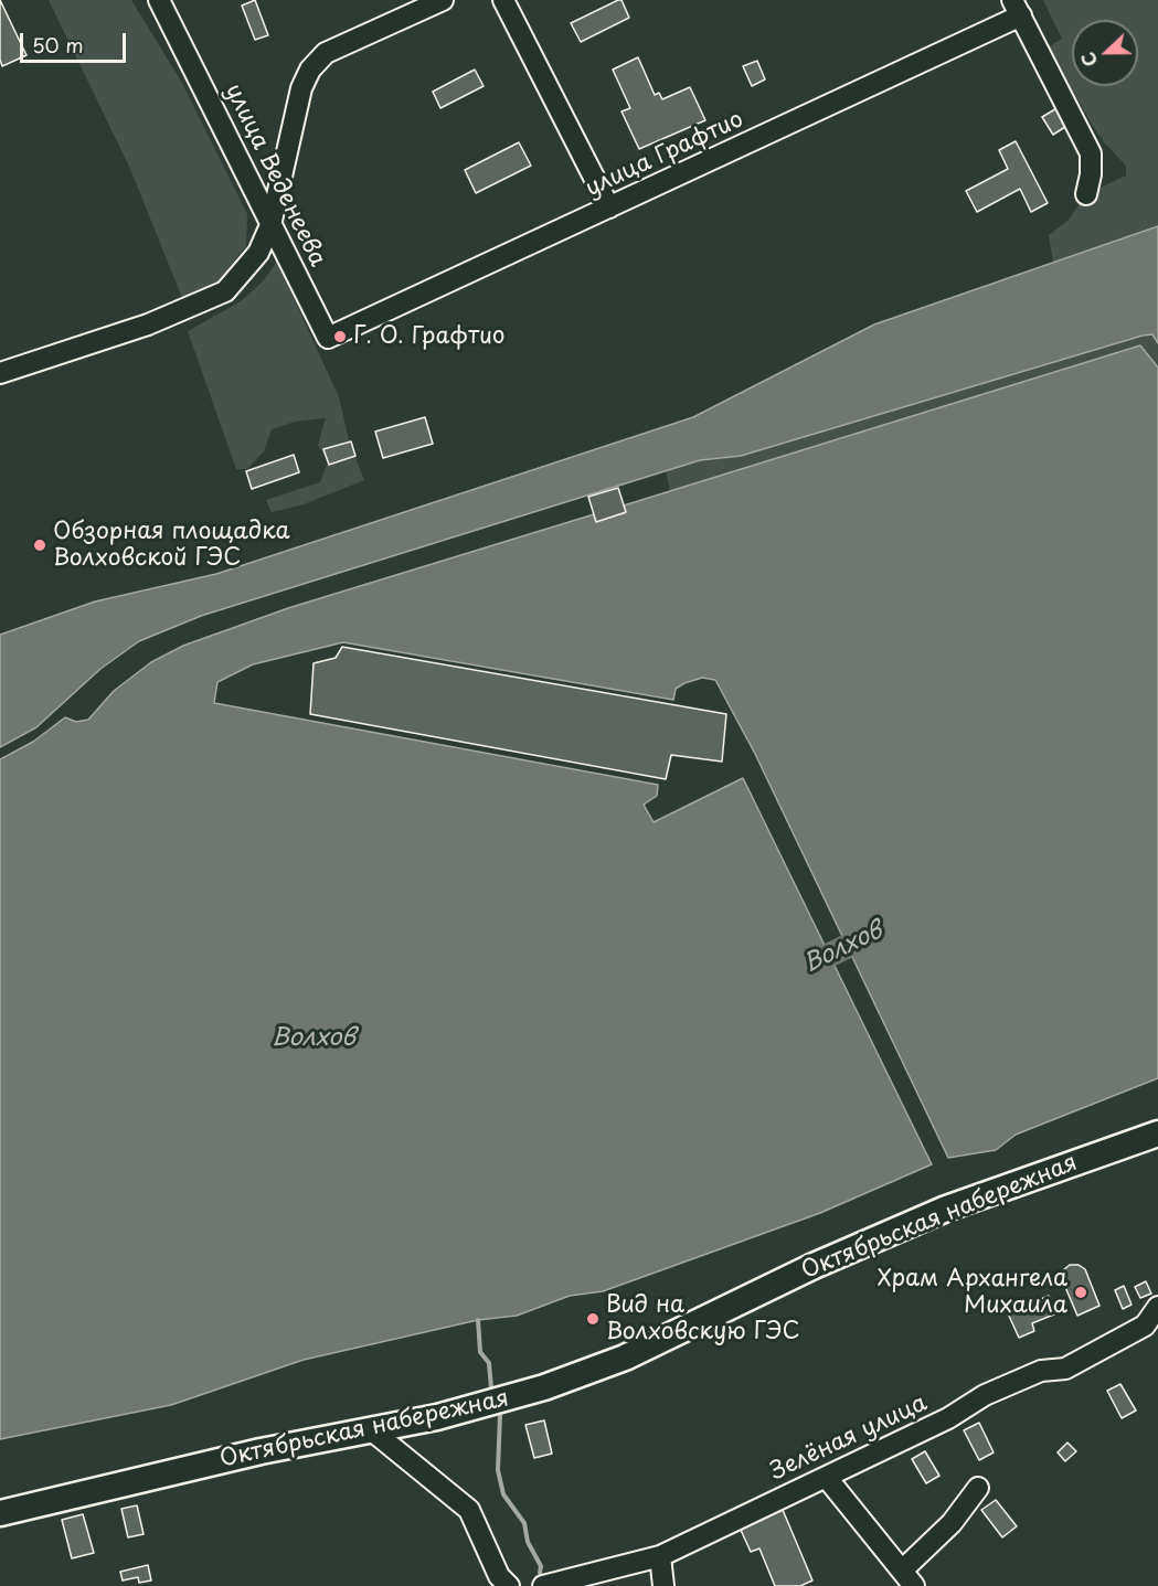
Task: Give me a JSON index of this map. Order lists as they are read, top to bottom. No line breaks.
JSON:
{"streets":{"main road":["Октябрьская набережная"],"street":["улица Графтио","улица Веденеева","Зелёная улица"]},"crossings":[["улица Графтио","улица Веденеева"]],"water":["Волхов"],"places":["Г. О. Графтио","Обзорная площадка Волховской ГЭС","Храм Архангела Михаила","Вид на Волховскую ГЭС"],"scale_bar":"50 m","north":"left"}
